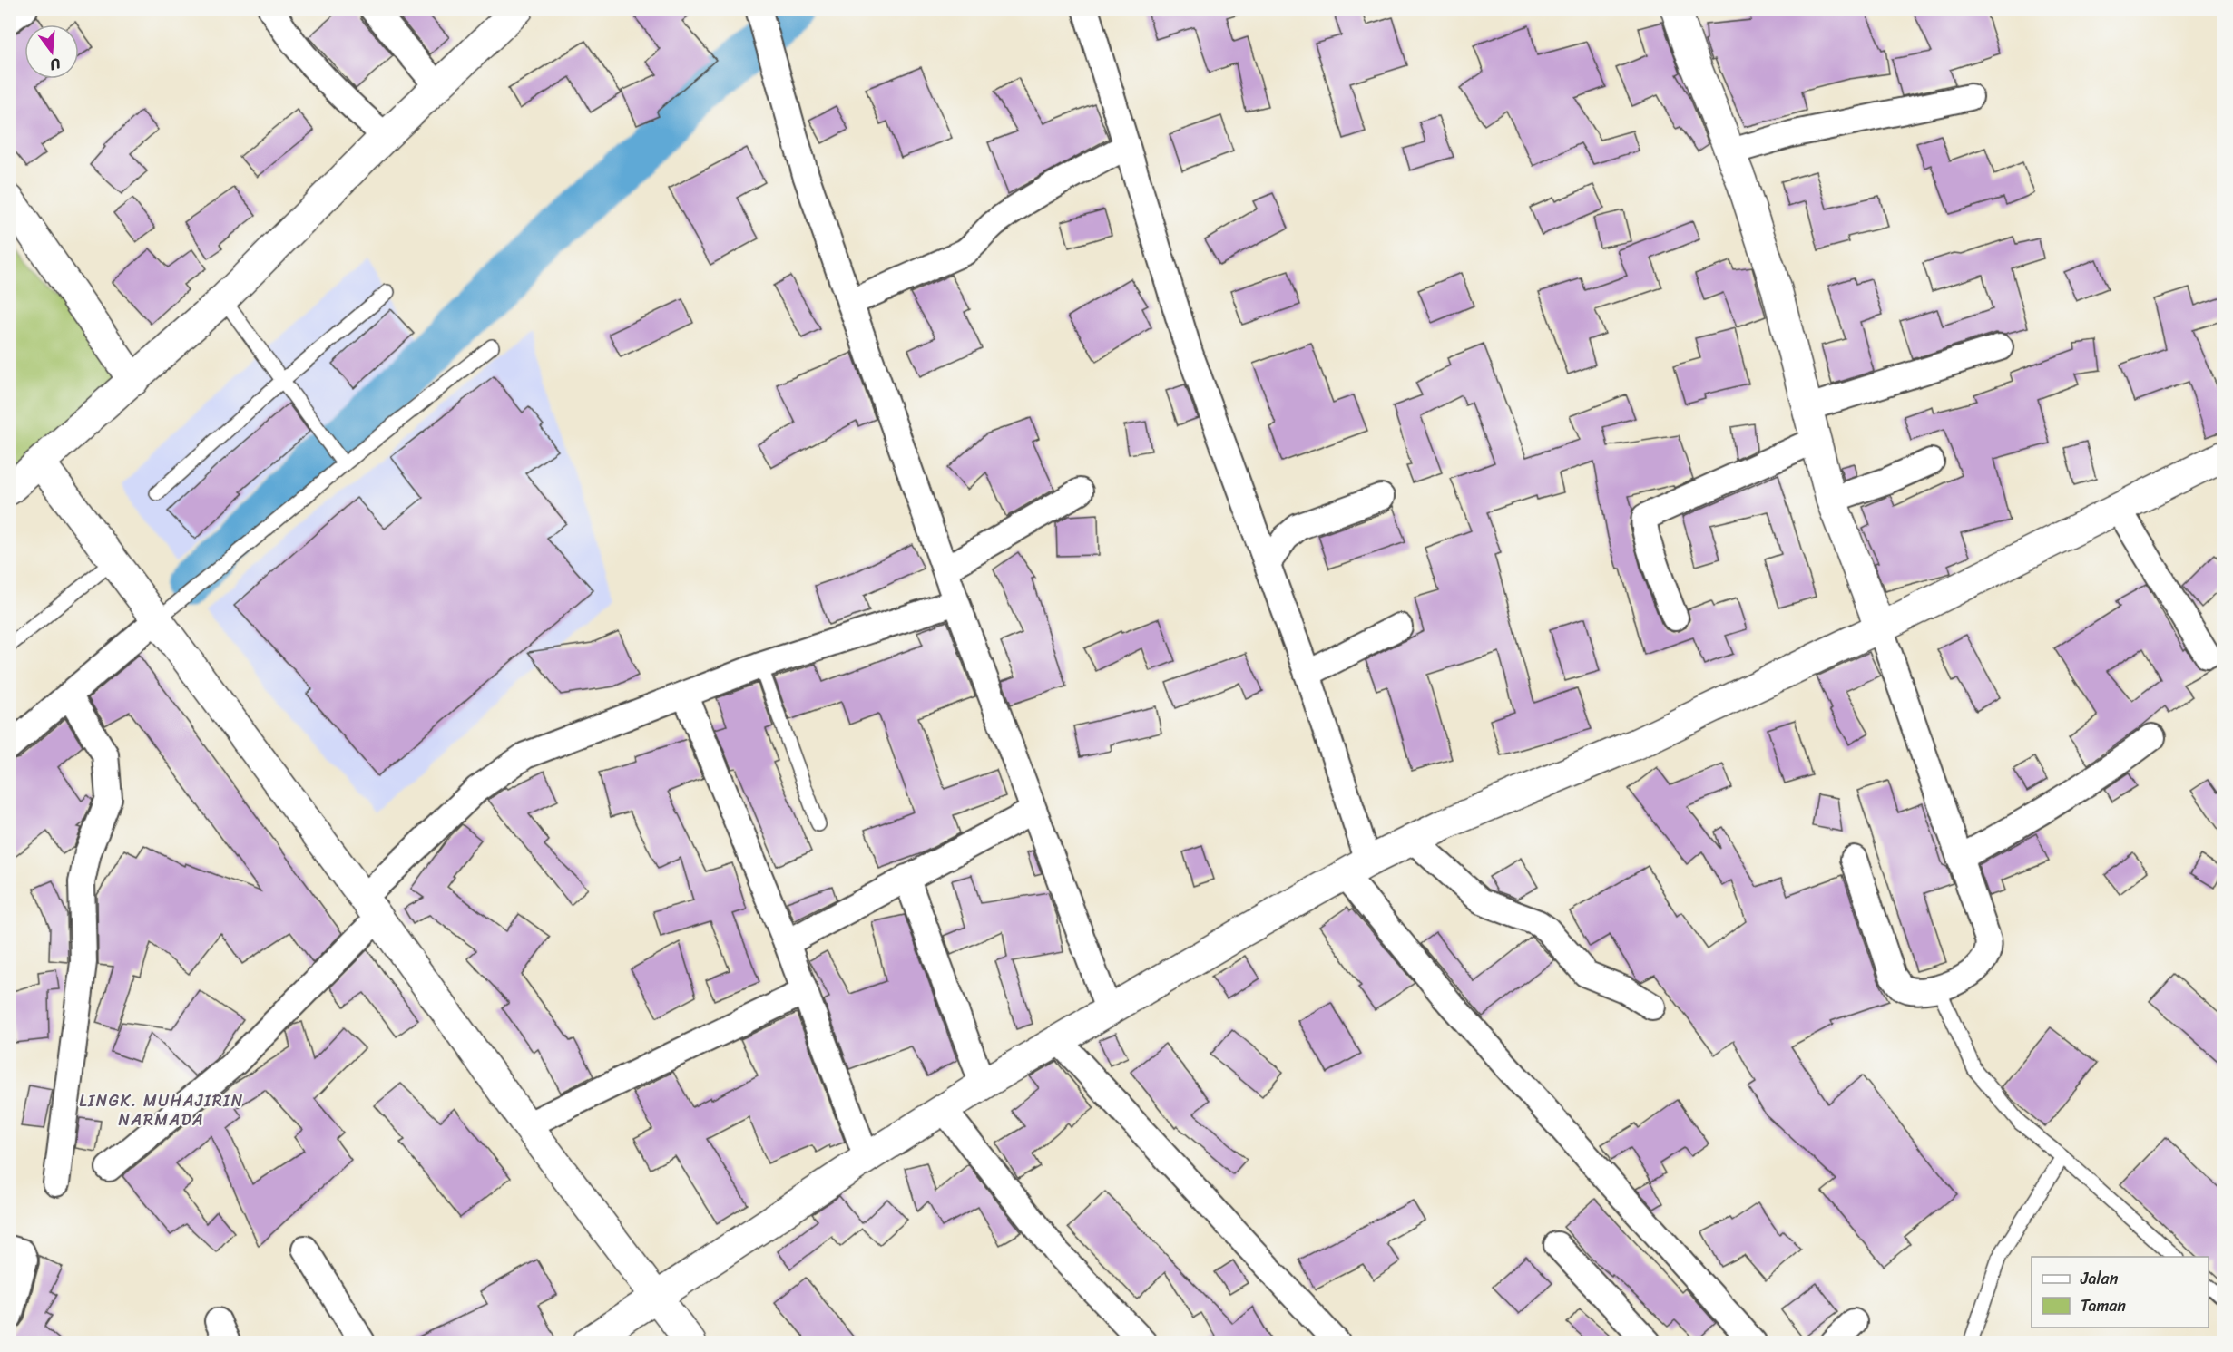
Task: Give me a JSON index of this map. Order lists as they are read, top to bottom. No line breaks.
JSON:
{"districts":["LINGK. MUHAJIRIN NARMADA"],"legend":["Jalan","Taman"],"north":"bottom"}
